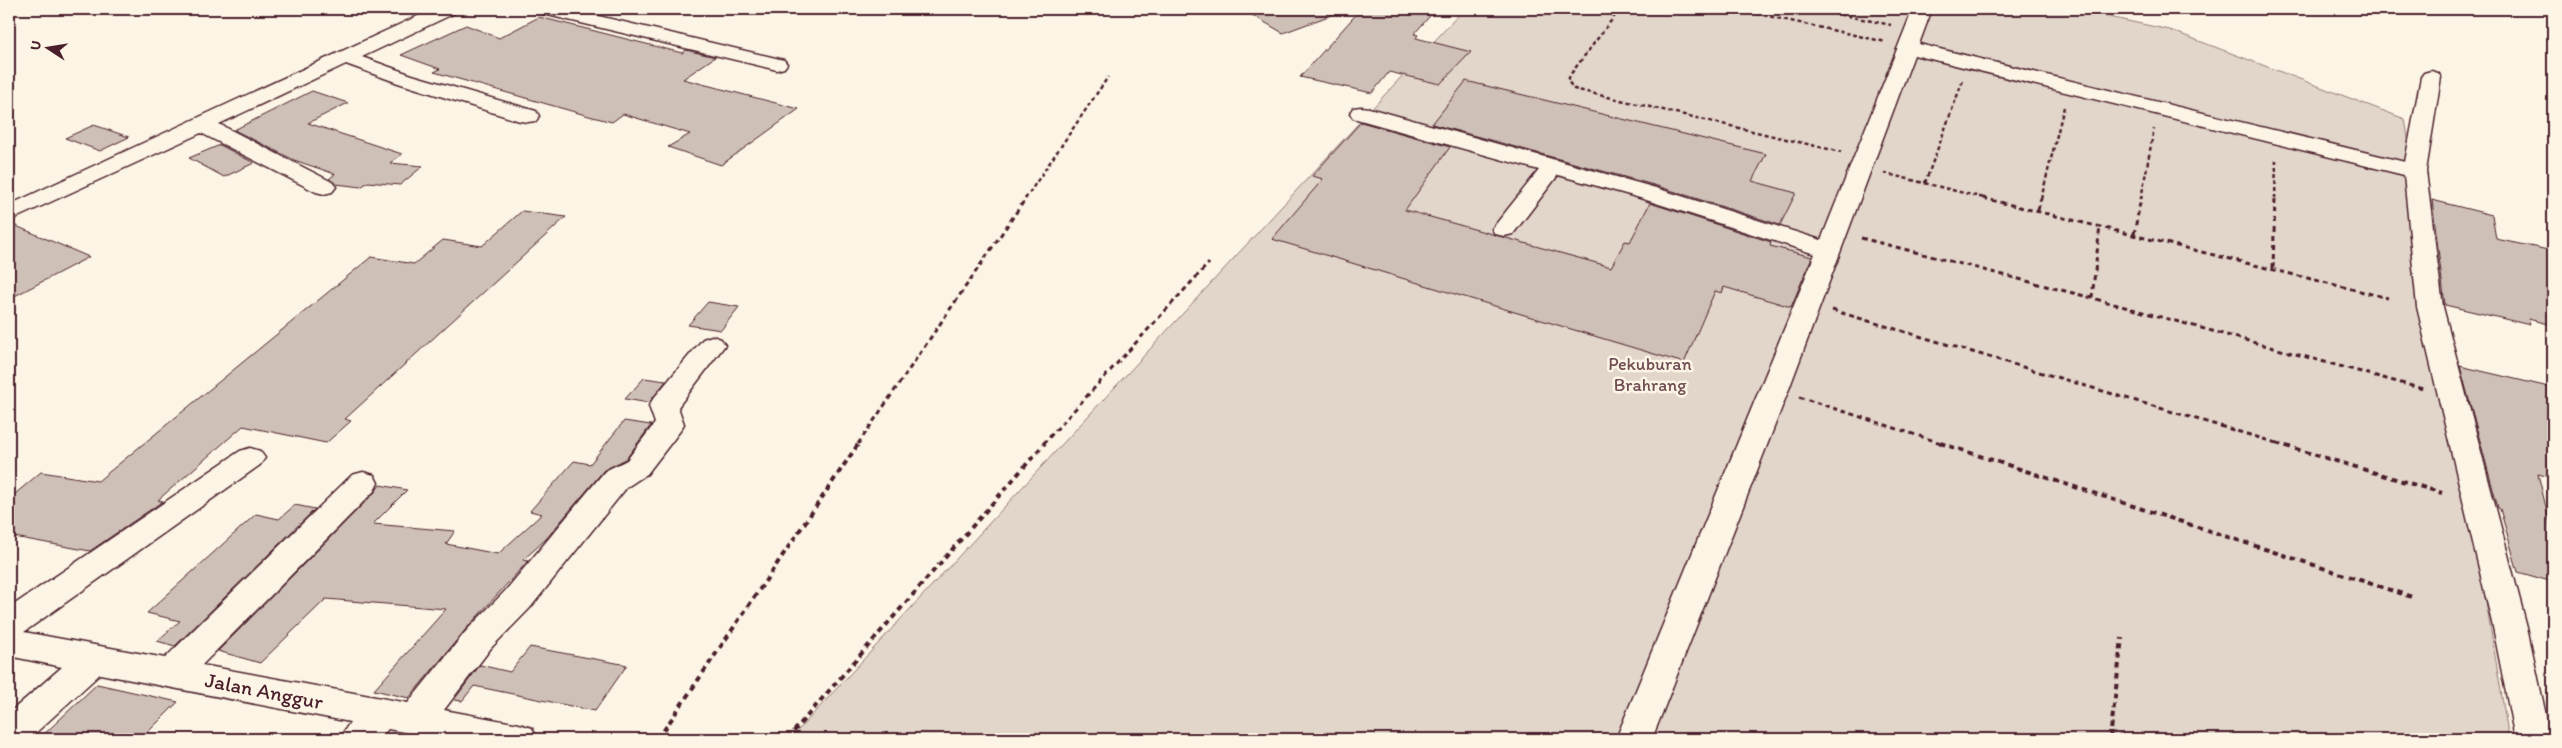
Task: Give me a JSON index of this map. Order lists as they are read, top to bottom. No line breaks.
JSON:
{"streets":{"street":["Jalan Anggur"]},"parks":["Pekuburan Brahrang"],"north":"left"}
